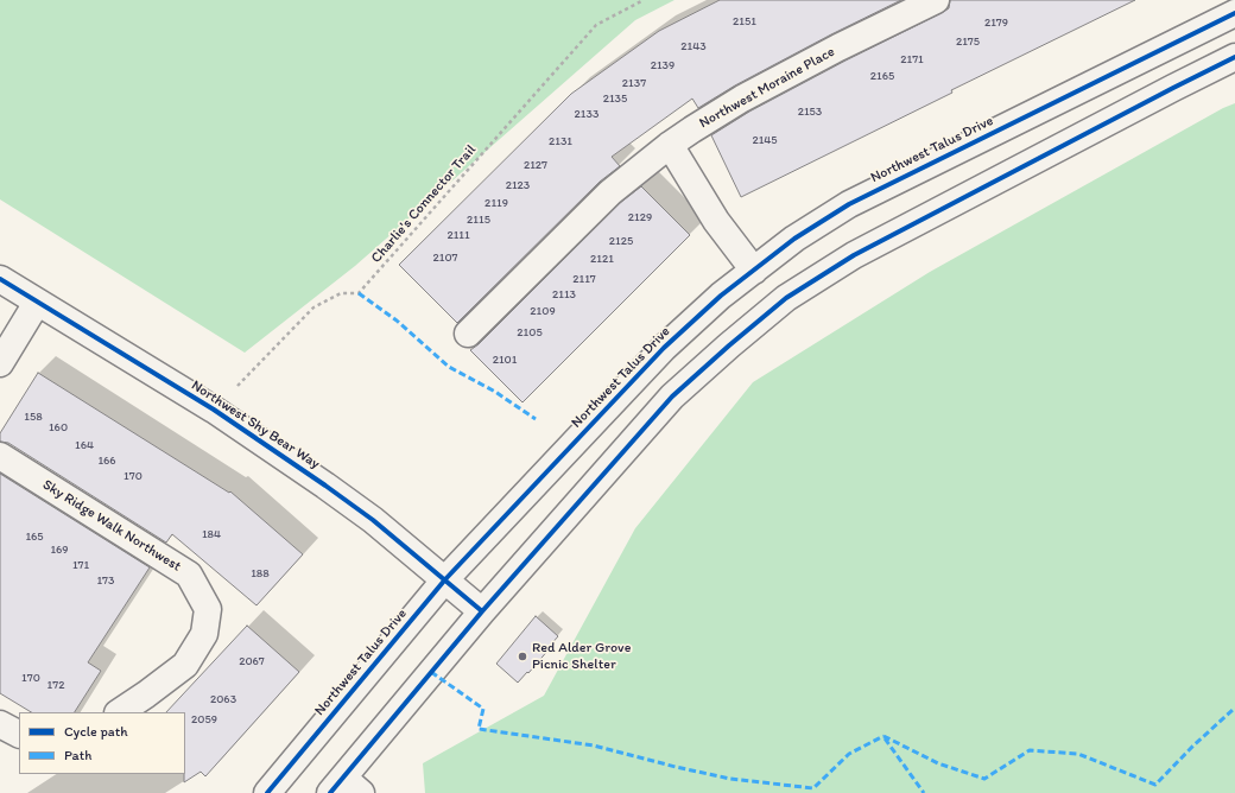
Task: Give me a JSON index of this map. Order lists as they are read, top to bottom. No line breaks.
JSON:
{"streets":{"street":["Northwest Moraine Place","Northwest Talus Drive","Northwest Shy Bear Way","Sky Ridge Walk Northwest"],"path":["Charlie's Connector Trail"]},"crossings":[["Northwest Talus Drive","Northwest Shy Bear Way"],["Charlie's Connector Trail","Northwest Shy Bear Way"]],"places":["Red Alder Grove Picnic Shelter"],"house_numbers":["2151","2179","2175","2143","2171","2139","2165","2137","2135","2153","2133","2145","2131","2127","2123","2119","2129","2115","2111","2125","2107","2121","2117","2113","2109","2105","2101","158","160","164","166","170","184","165","169","171","188","173","2067","170","172","2063","2059"],"legend":["Cycle path","Path"]}
